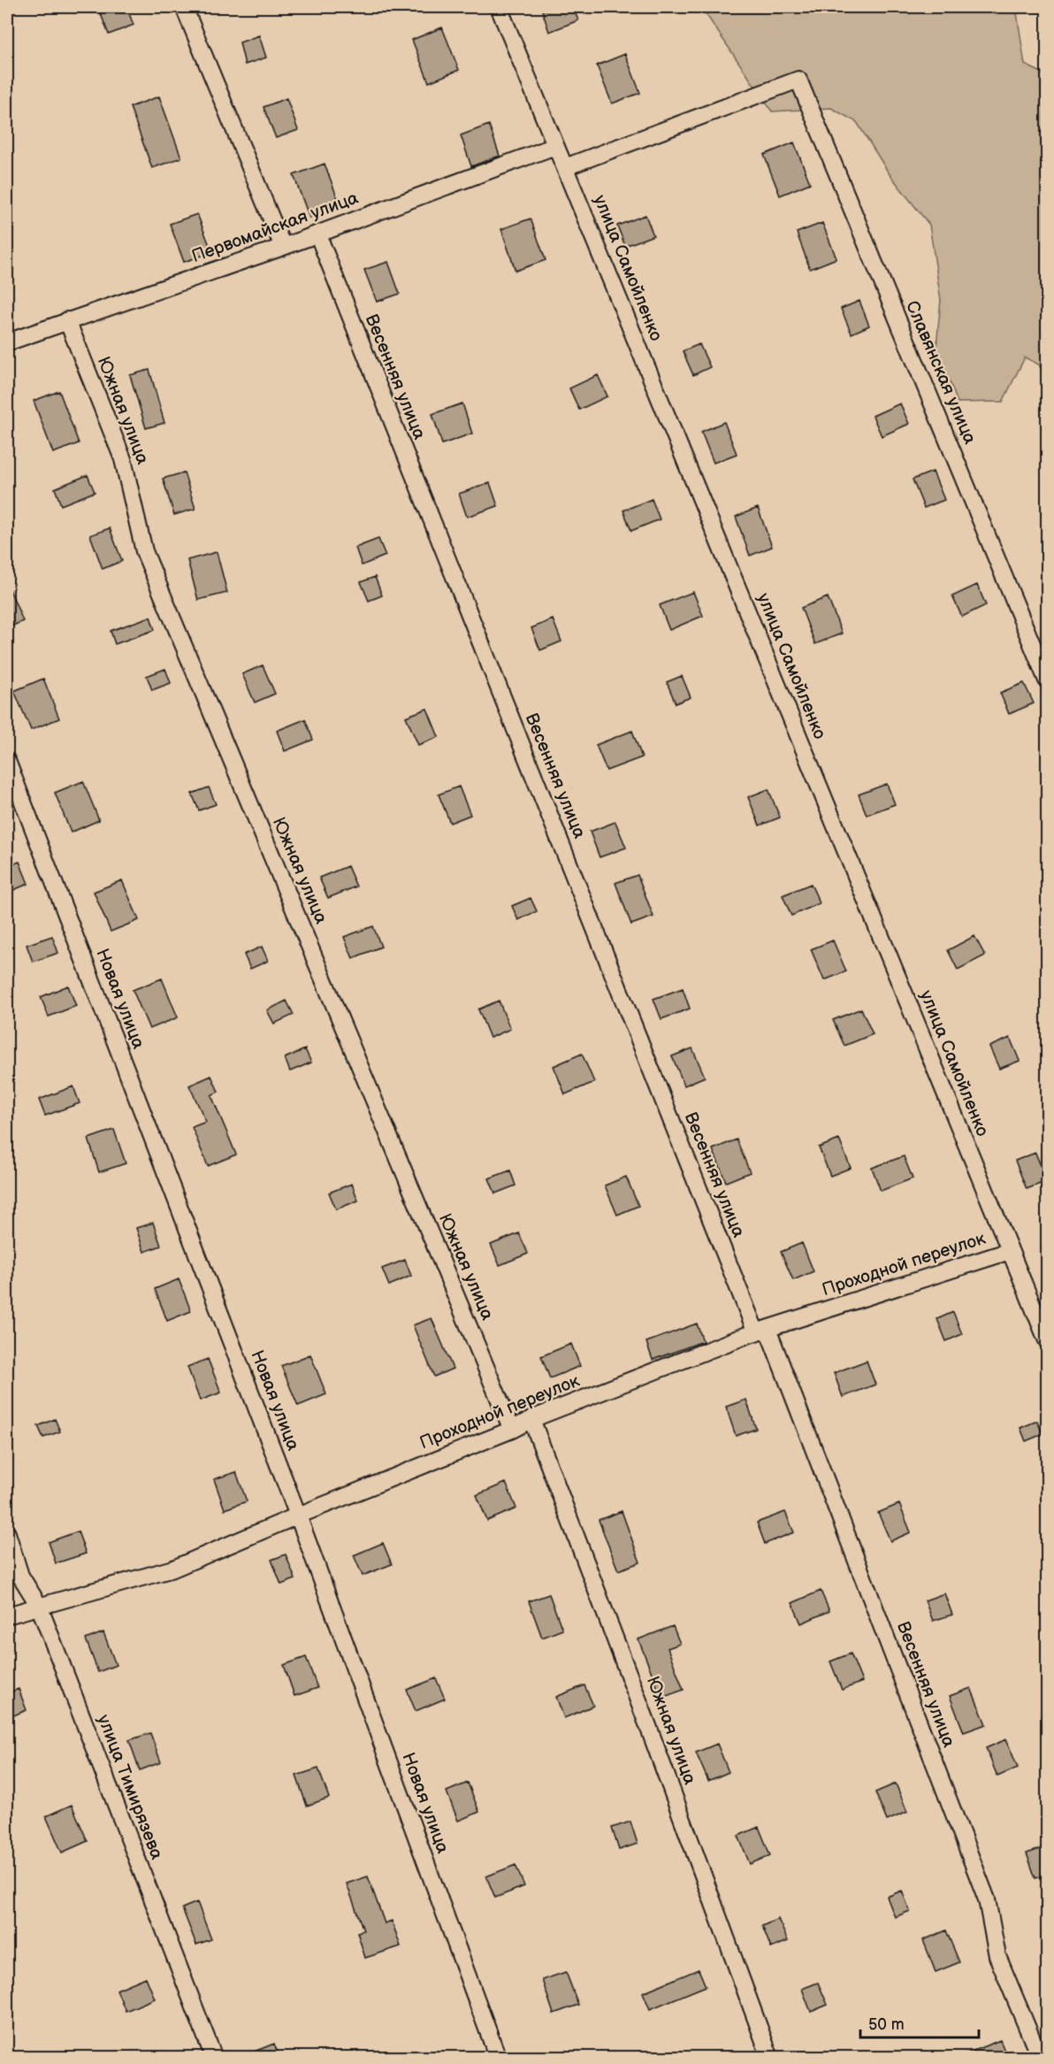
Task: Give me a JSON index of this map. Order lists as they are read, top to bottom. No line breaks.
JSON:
{"streets":{"street":["Первомайская улица","улица Самойленко","Славянская улица","Весенняя улица","Южная улица","Новая улица","Проходной переулок","улица Тимирязева"]},"crossings":[["Первомайская улица","улица Самойленко"],["Первомайская улица","Весенняя улица"],["Первомайская улица","Южная улица"],["улица Самойленко","Славянская улица"],["улица Самойленко","Проходной переулок"],["Весенняя улица","Проходной переулок"],["Южная улица","Проходной переулок"],["Новая улица","Проходной переулок"],["Проходной переулок","улица Тимирязева"]],"scale_bar":"50 m"}
